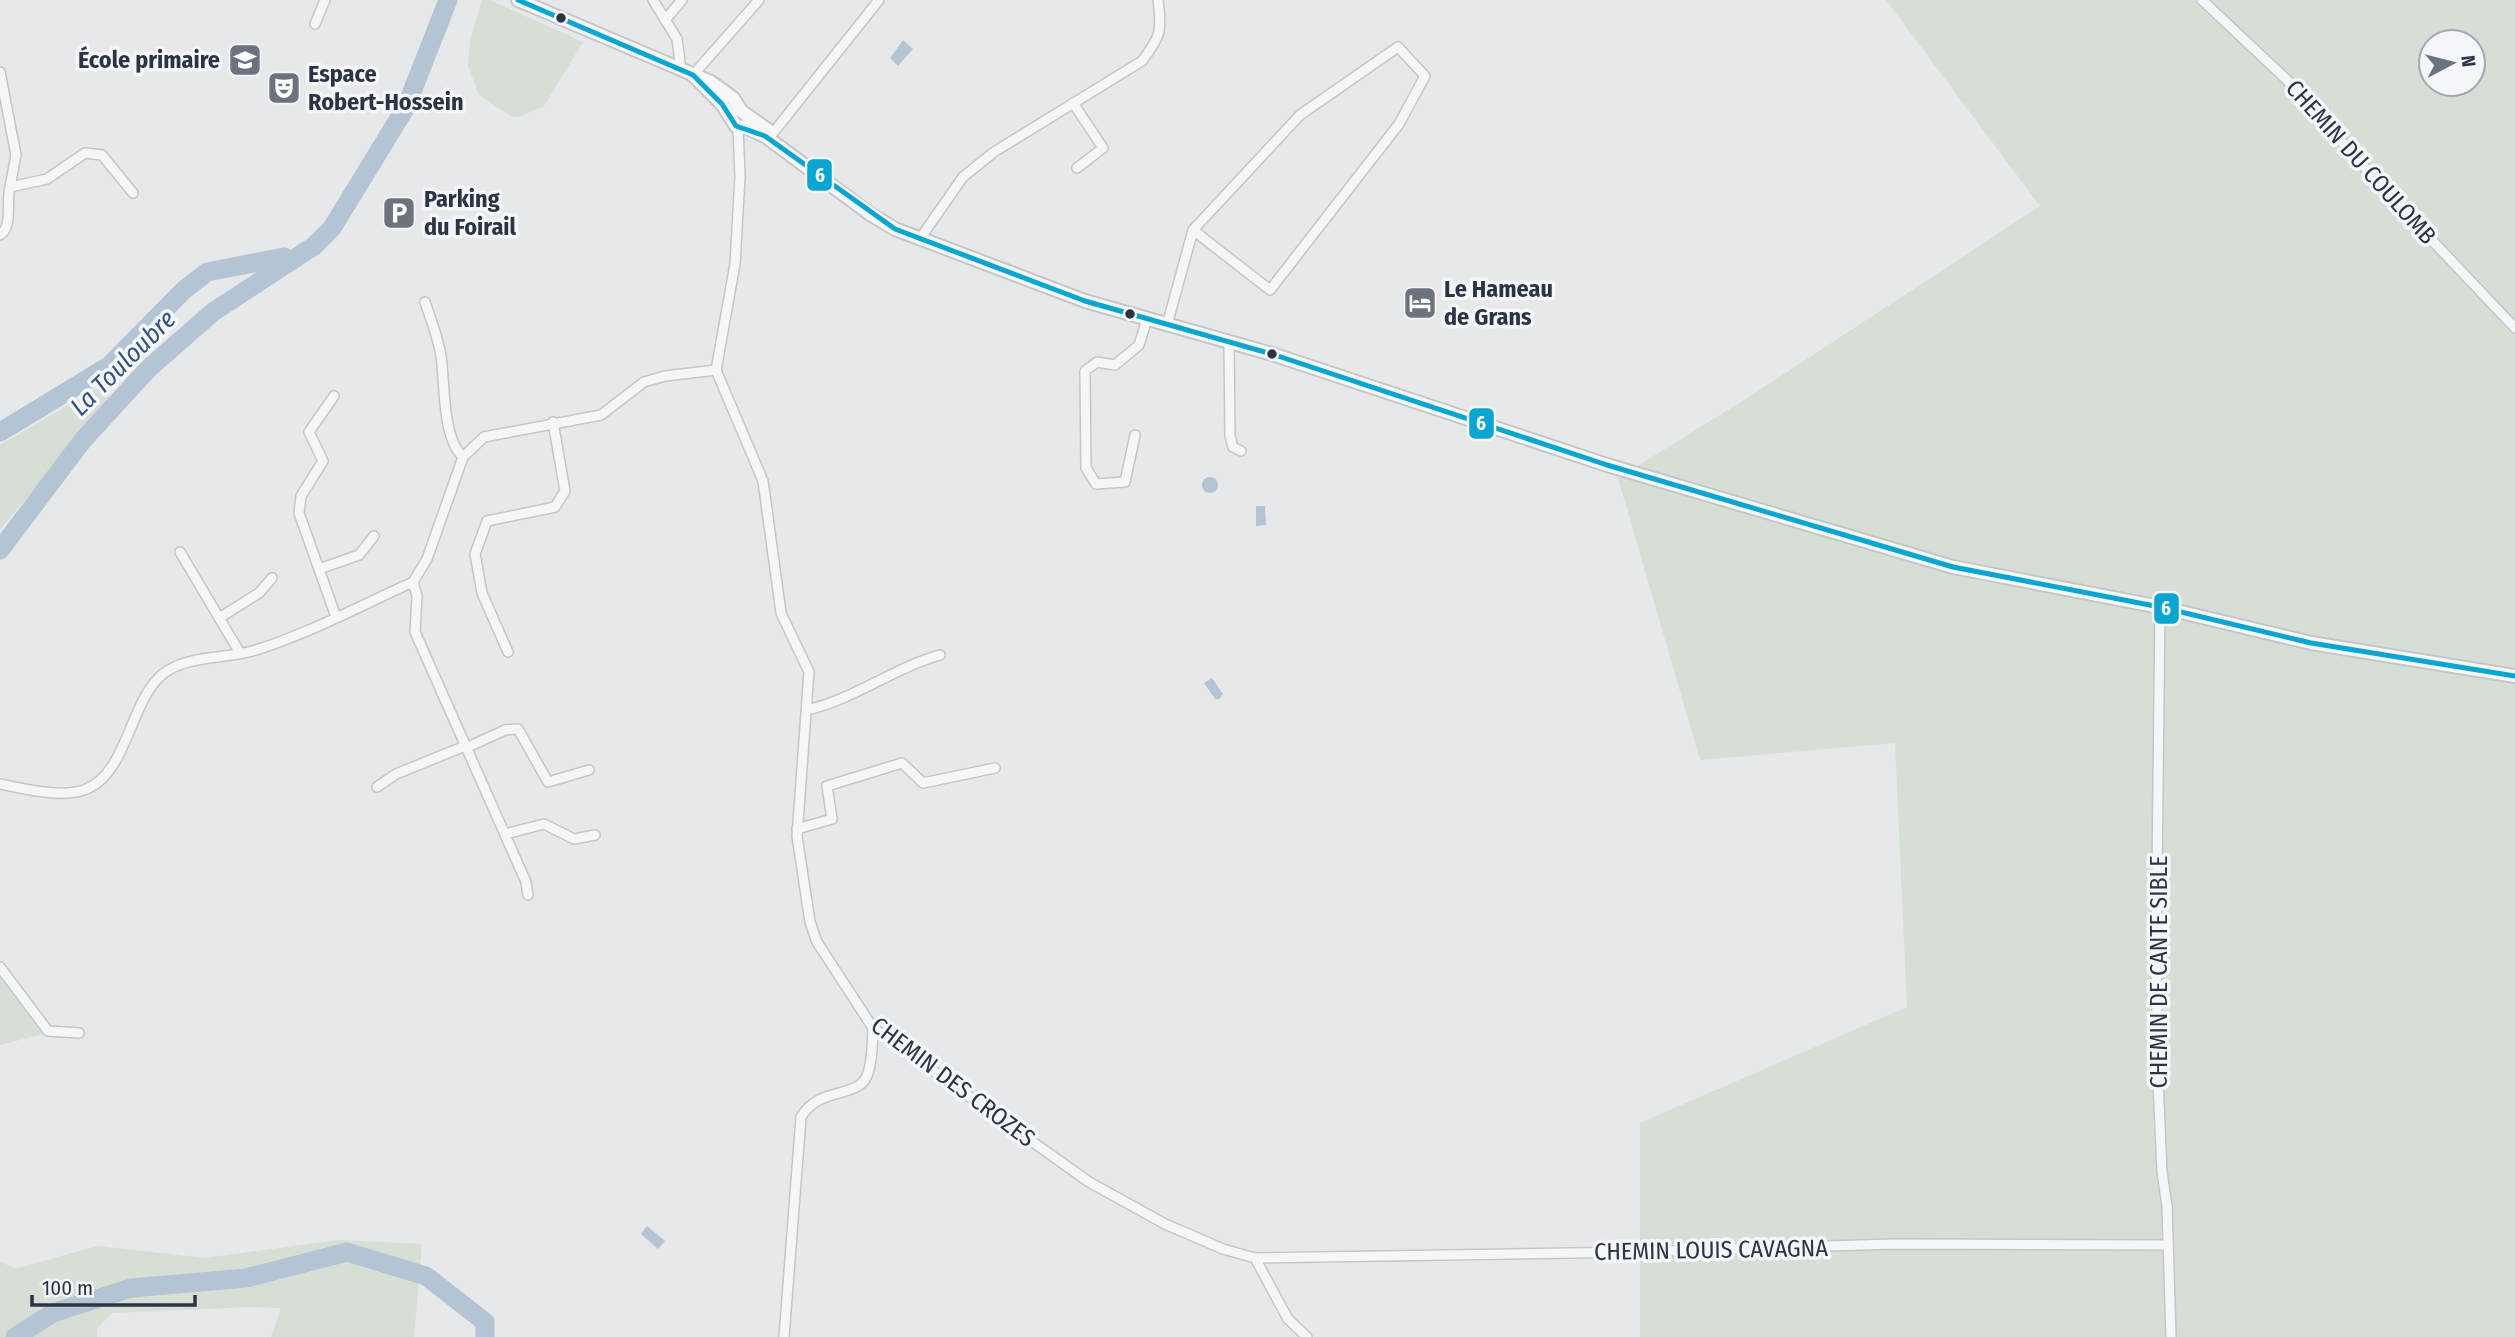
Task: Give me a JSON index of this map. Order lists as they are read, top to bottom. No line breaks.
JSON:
{"streets":{"street":["CHEMIN DU COULOMB","CHEMIN DE CANTE SIBLE","CHEMIN DES CROZES","CHEMIN LOUIS CAVAGNA"]},"crossings":[["CHEMIN DE CANTE SIBLE","CHEMIN LOUIS CAVAGNA"],["CHEMIN DES CROZES","CHEMIN LOUIS CAVAGNA"]],"water":["La Touloubre"],"places":{"school or university":["École primaire"],"theatre":["Espace Robert-Hossein"],"parking":["Parking du Foirail"],"hotel":["Le Hameau de Grans"]},"lines":["transit line 6"],"scale_bar":"100 m","north":"right"}
